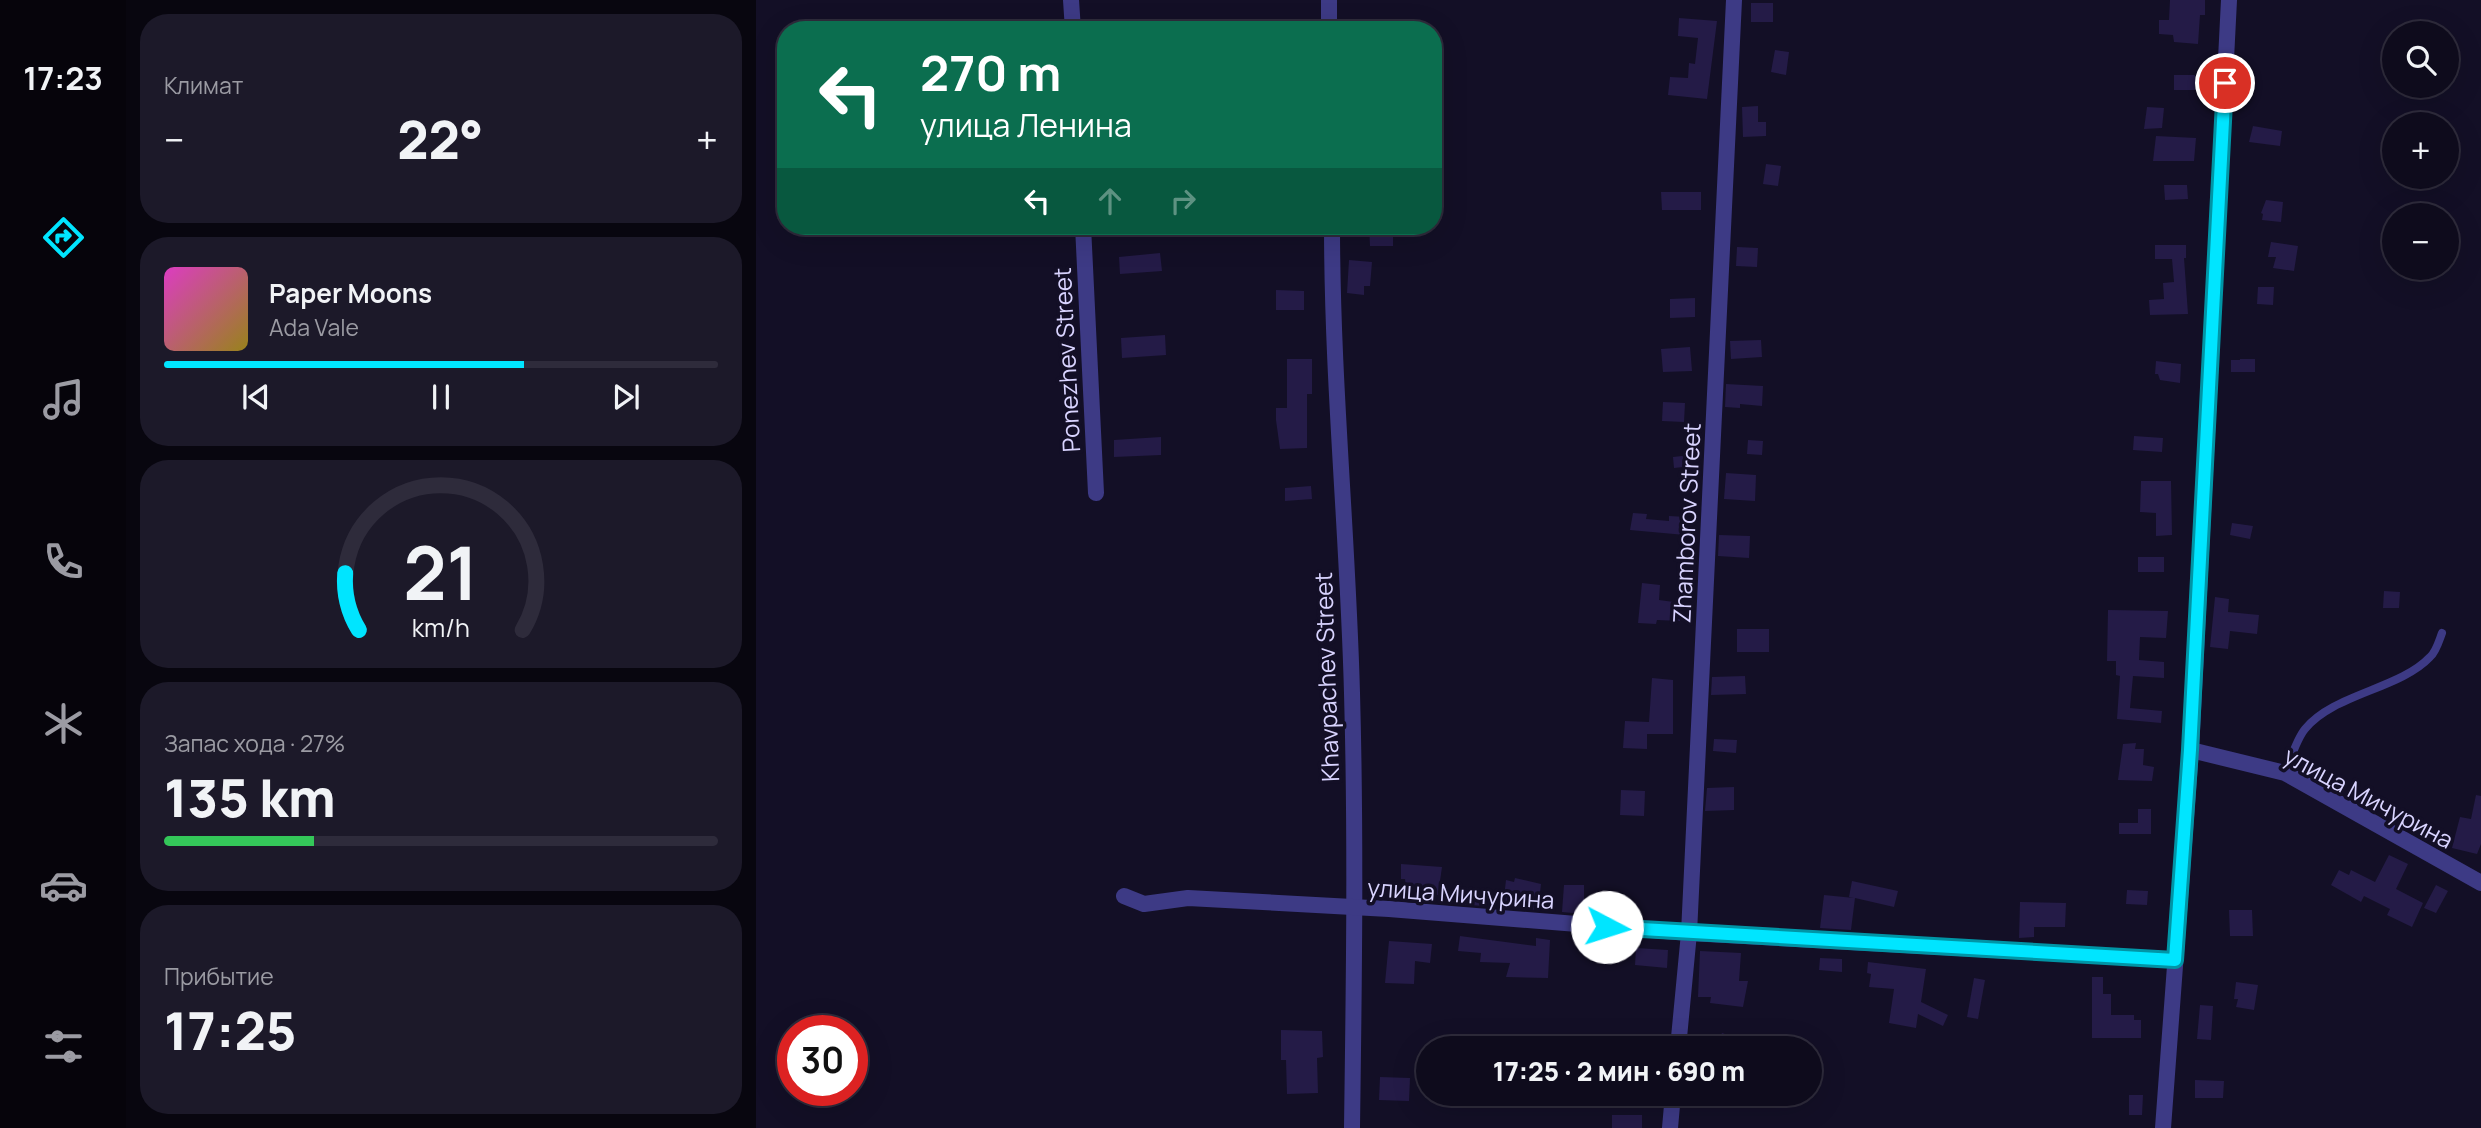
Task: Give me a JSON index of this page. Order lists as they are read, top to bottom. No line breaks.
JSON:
{"streets":{"street":["Ponezhev Street","Zhamborov Street","Khavpachev Street","улица Мичурина"]},"crossings":[["Zhamborov Street","улица Мичурина"],["Khavpachev Street","улица Мичурина"]],"page":{"tabs":"17:23","tile":["Климат",["Запас хода · 27%","135 km"],["Прибытие","17:25"]],"map_buttons":["+","−"],"turn":["270 m","улица Ленина"],"heat":["−","22°","+"],"song":["Paper Moons","Ada Vale"],"limit":"30","trip":"17:25 · 2 мин · 690 m","gauge":["21","km/h"]}}
